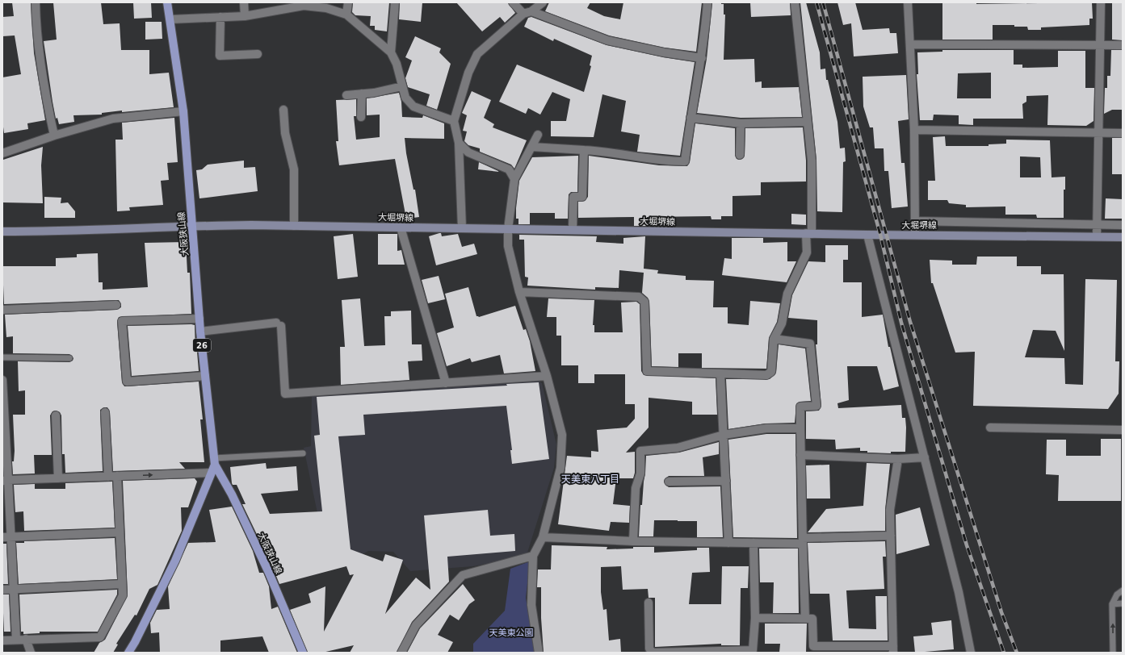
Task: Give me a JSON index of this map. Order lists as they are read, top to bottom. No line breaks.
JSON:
{"streets":{"main road":["大堀堺線","大阪狭山線","26"]},"crossings":[["大堀堺線","大阪狭山線"]],"districts":["天美東八丁目"],"parks":["天美東公園"]}
